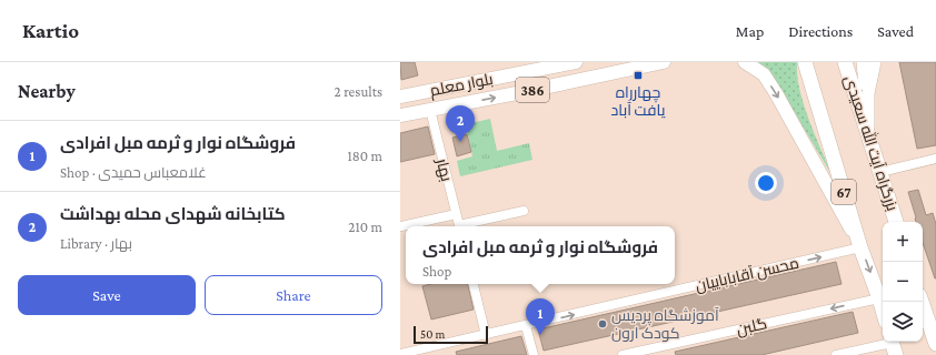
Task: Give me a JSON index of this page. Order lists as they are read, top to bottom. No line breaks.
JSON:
{"streets":{"highway":["بزرگراه آیت الله سعیدی","67"],"main road":["بلوار معلم","386"],"street":["بهار","محسن آقاباباییان","گلبن"]},"crossings":[["بلوار معلم","بهار"],["67","محسن آقاباباییان"],["67","گلبن"]],"one_way":["محسن آقاباباییان","گلبن"],"places":{"transit":["چهارراه یافت آباد"],"other":["آموزشگاه پردیس کودک ارون"]},"scale_bar":"50 m","page":{"header":"Kartio","nav":["Map","Directions","Saved"],"heading":["Nearby","2 results"],"pins":["2","1"],"list":[{"mark":"1","name":"فروشگاه نوار و ثرمه مبل افرادی","note":"Shop · غلامعباس حمیدی","value":"180 m"},{"mark":"2","name":"کتابخانه شهدای محله بهداشت","note":"Library · بهار","value":"210 m"}],"map_buttons":["+","−"],"popup":["فروشگاه نوار و ثرمه مبل افرادی","Shop"],"buttons":["Save","Share"],"scale":"50 m"}}
